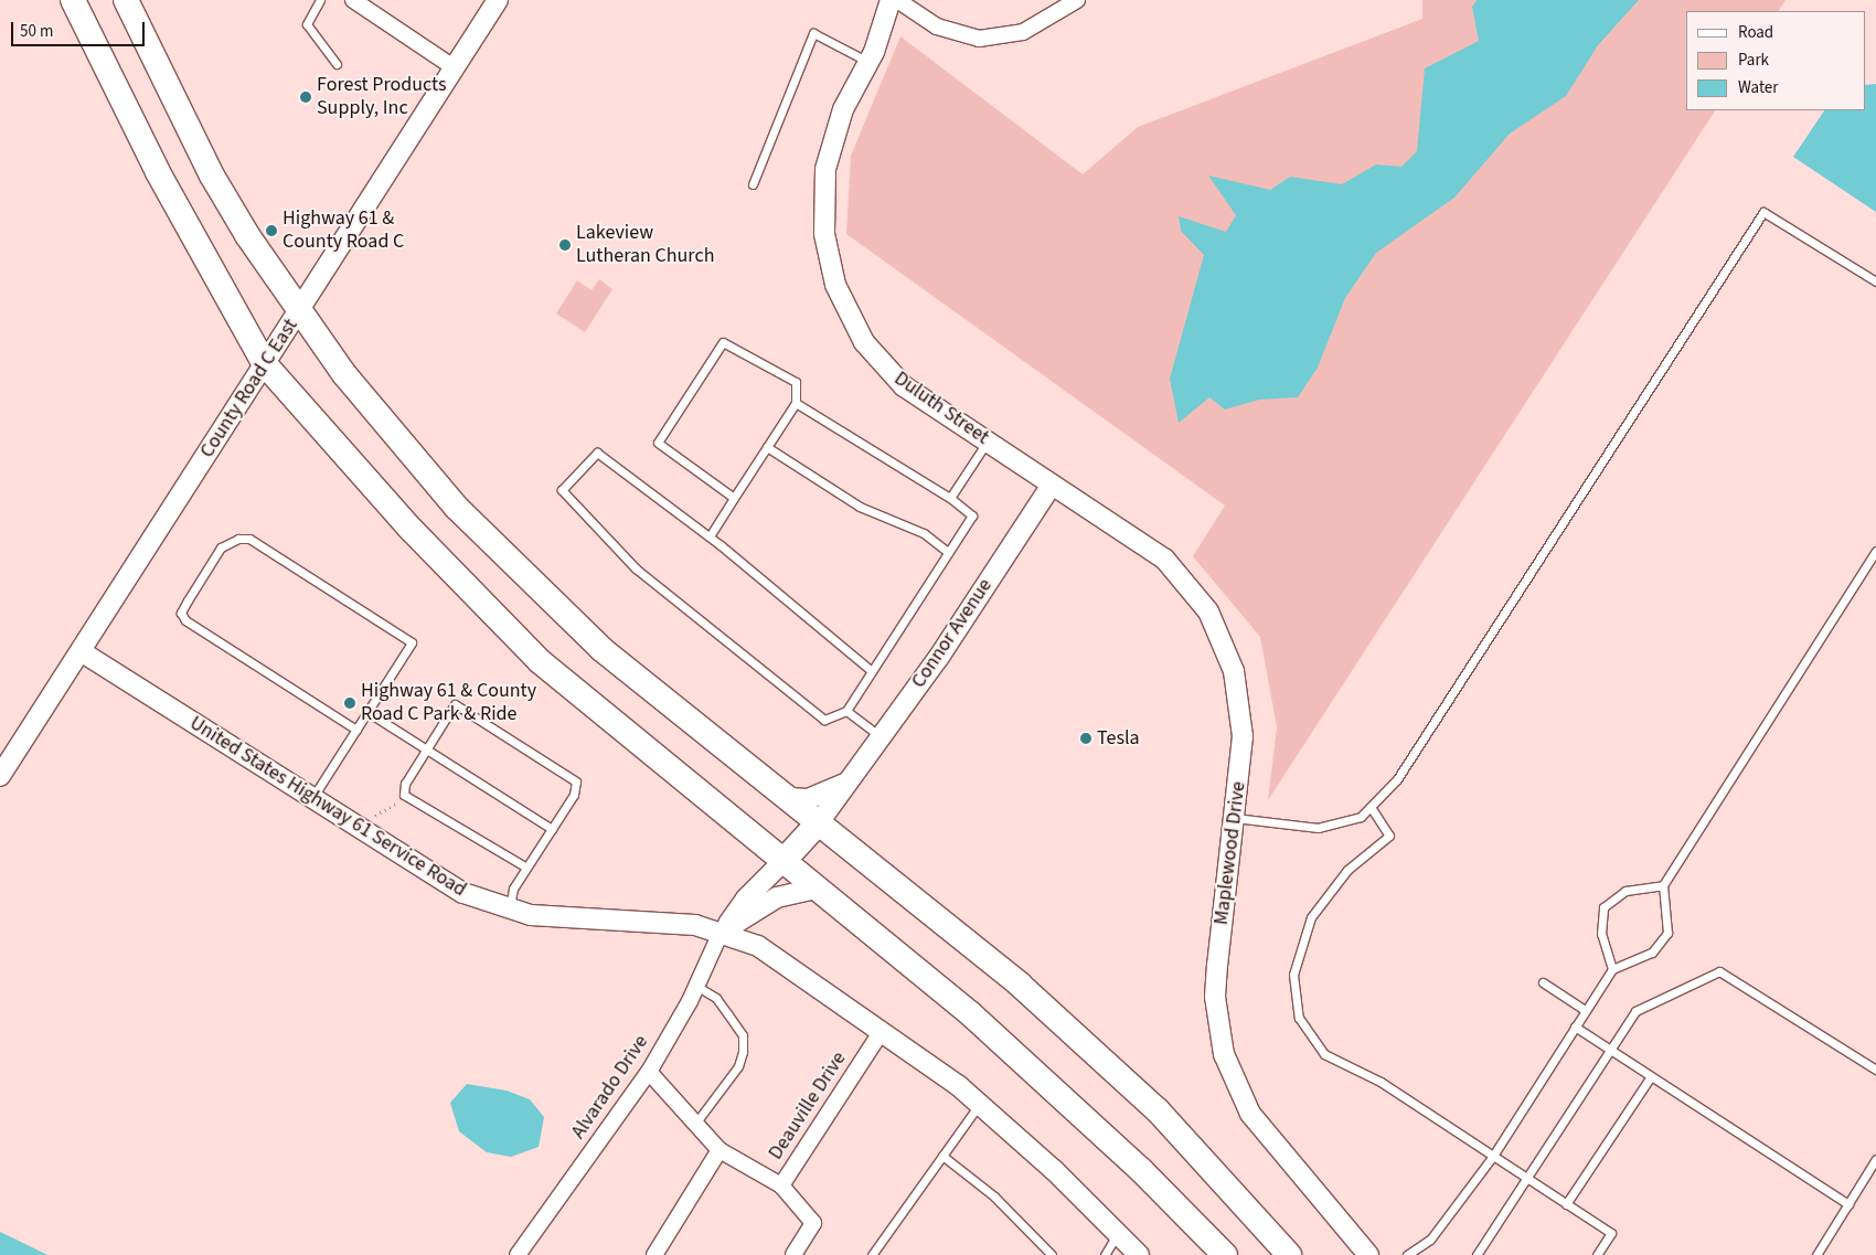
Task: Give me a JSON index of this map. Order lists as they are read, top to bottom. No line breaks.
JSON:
{"streets":{"main road":["Connor Avenue"],"street":["County Road C East","Duluth Street","United States Highway 61 Service Road","Maplewood Drive","Alvarado Drive","Deauville Drive"]},"crossings":[["County Road C East","United States Highway 61 Service Road"],["Duluth Street","Connor Avenue"],["Duluth Street","Maplewood Drive"],["Connor Avenue","Maplewood Drive"],["United States Highway 61 Service Road","Alvarado Drive"],["United States Highway 61 Service Road","Deauville Drive"]],"places":["Forest Products Supply, Inc","Highway 61 & County Road C","Lakeview Lutheran Church","Highway 61 & County Road C Park & Ride","Tesla"],"legend":["Road","Park","Water"],"scale_bar":"50 m"}
